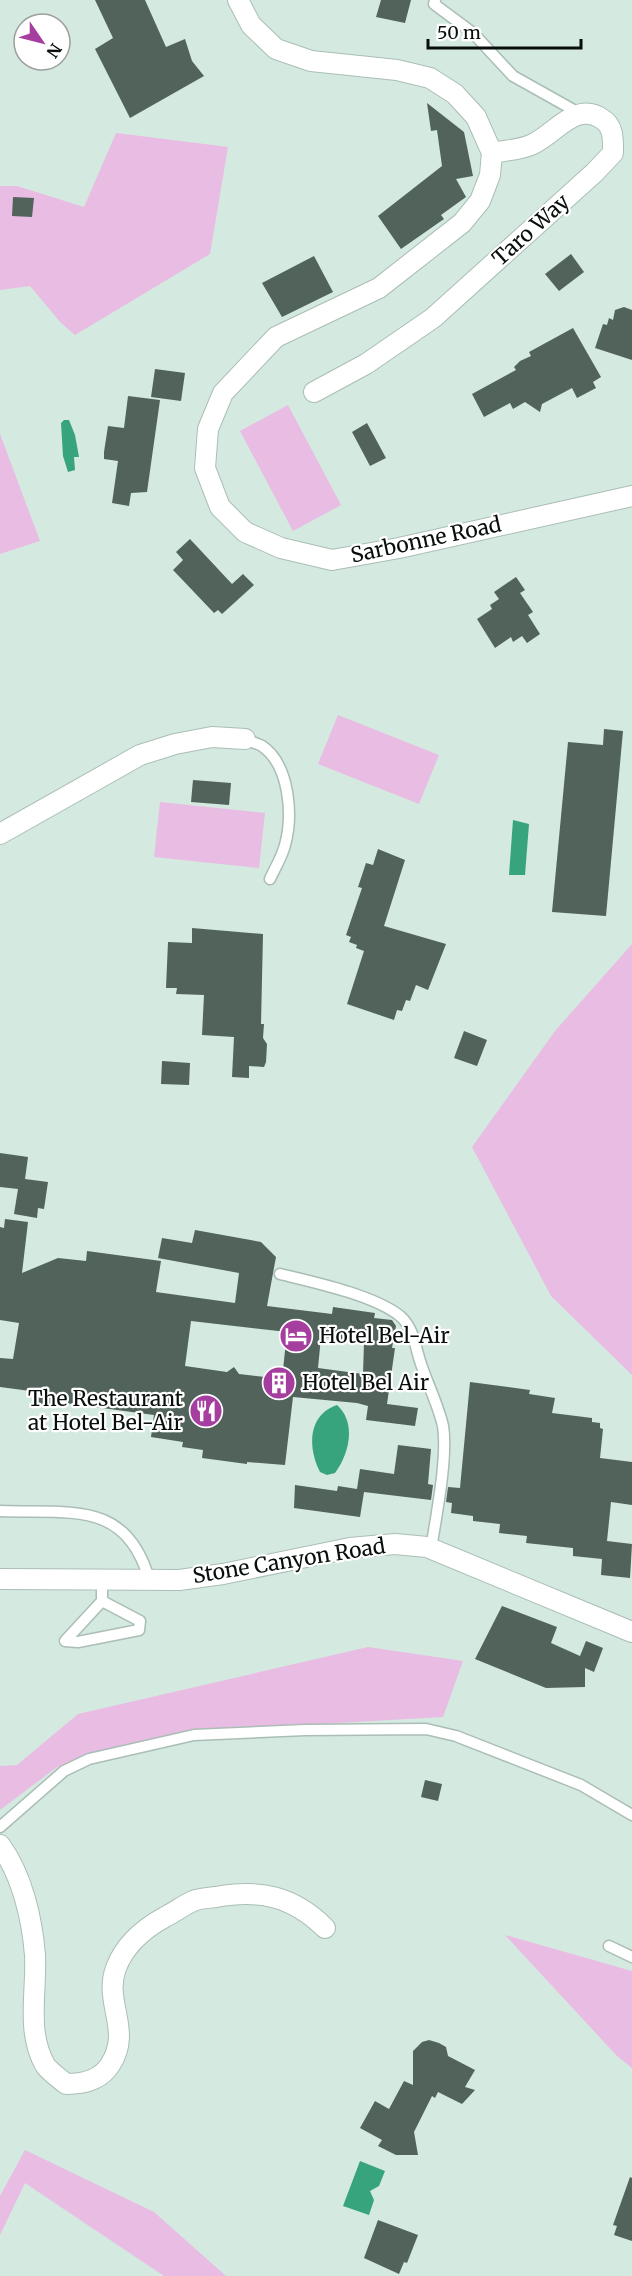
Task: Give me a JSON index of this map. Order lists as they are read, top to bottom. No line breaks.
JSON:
{"streets":{"street":["Taro Way","Sarbonne Road","Stone Canyon Road"]},"places":{"hotel":["Hotel Bel-Air"],"building":["Hotel Bel Air"],"restaurant":["The Restaurant at Hotel Bel-Air"]},"scale_bar":"50 m","north":"bottom right"}
